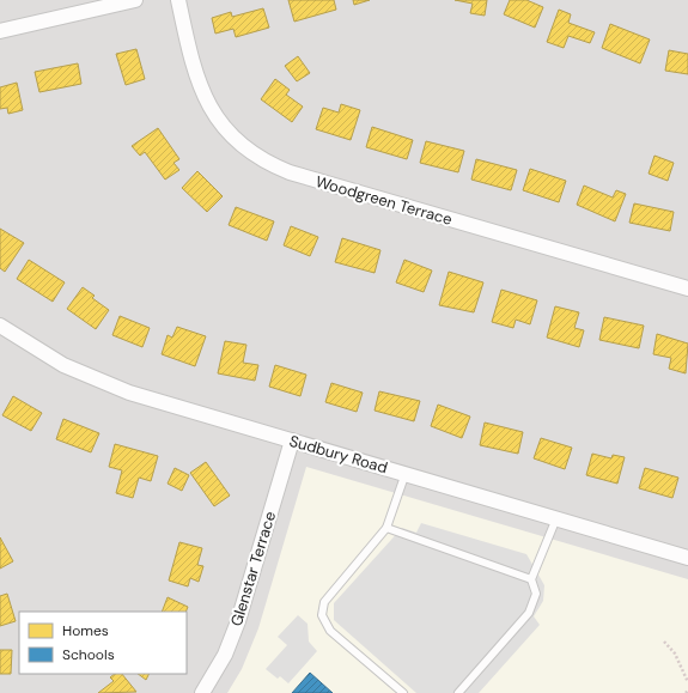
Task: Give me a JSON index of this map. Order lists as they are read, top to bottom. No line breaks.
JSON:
{"streets":{"street":["Woodgreen Terrace","Sudbury Road","Glenstar Terrace"]},"crossings":[["Sudbury Road","Glenstar Terrace"]],"legend":["Homes","Schools"]}
